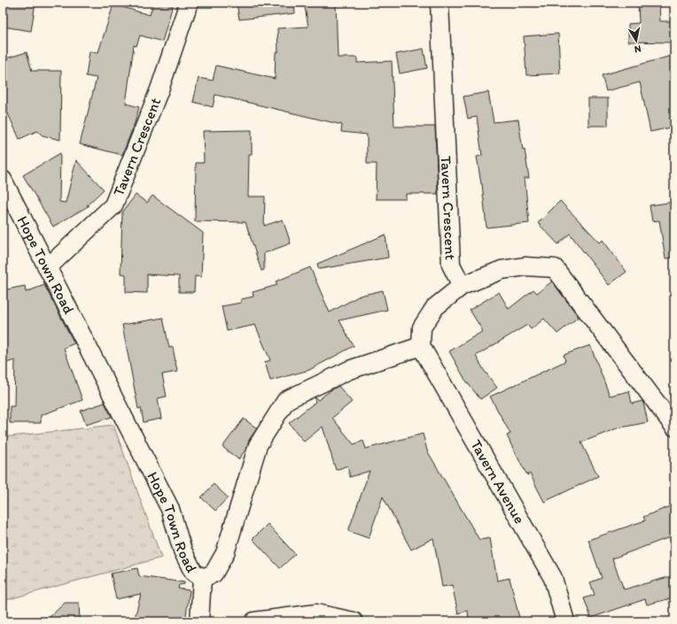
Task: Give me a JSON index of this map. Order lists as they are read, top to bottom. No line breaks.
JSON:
{"streets":{"street":["Tavern Crescent","Hope Town Road","Tavern Avenue"]},"crossings":[["Tavern Crescent","Hope Town Road"],["Hope Town Road","Tavern Avenue"]],"north":"bottom"}
